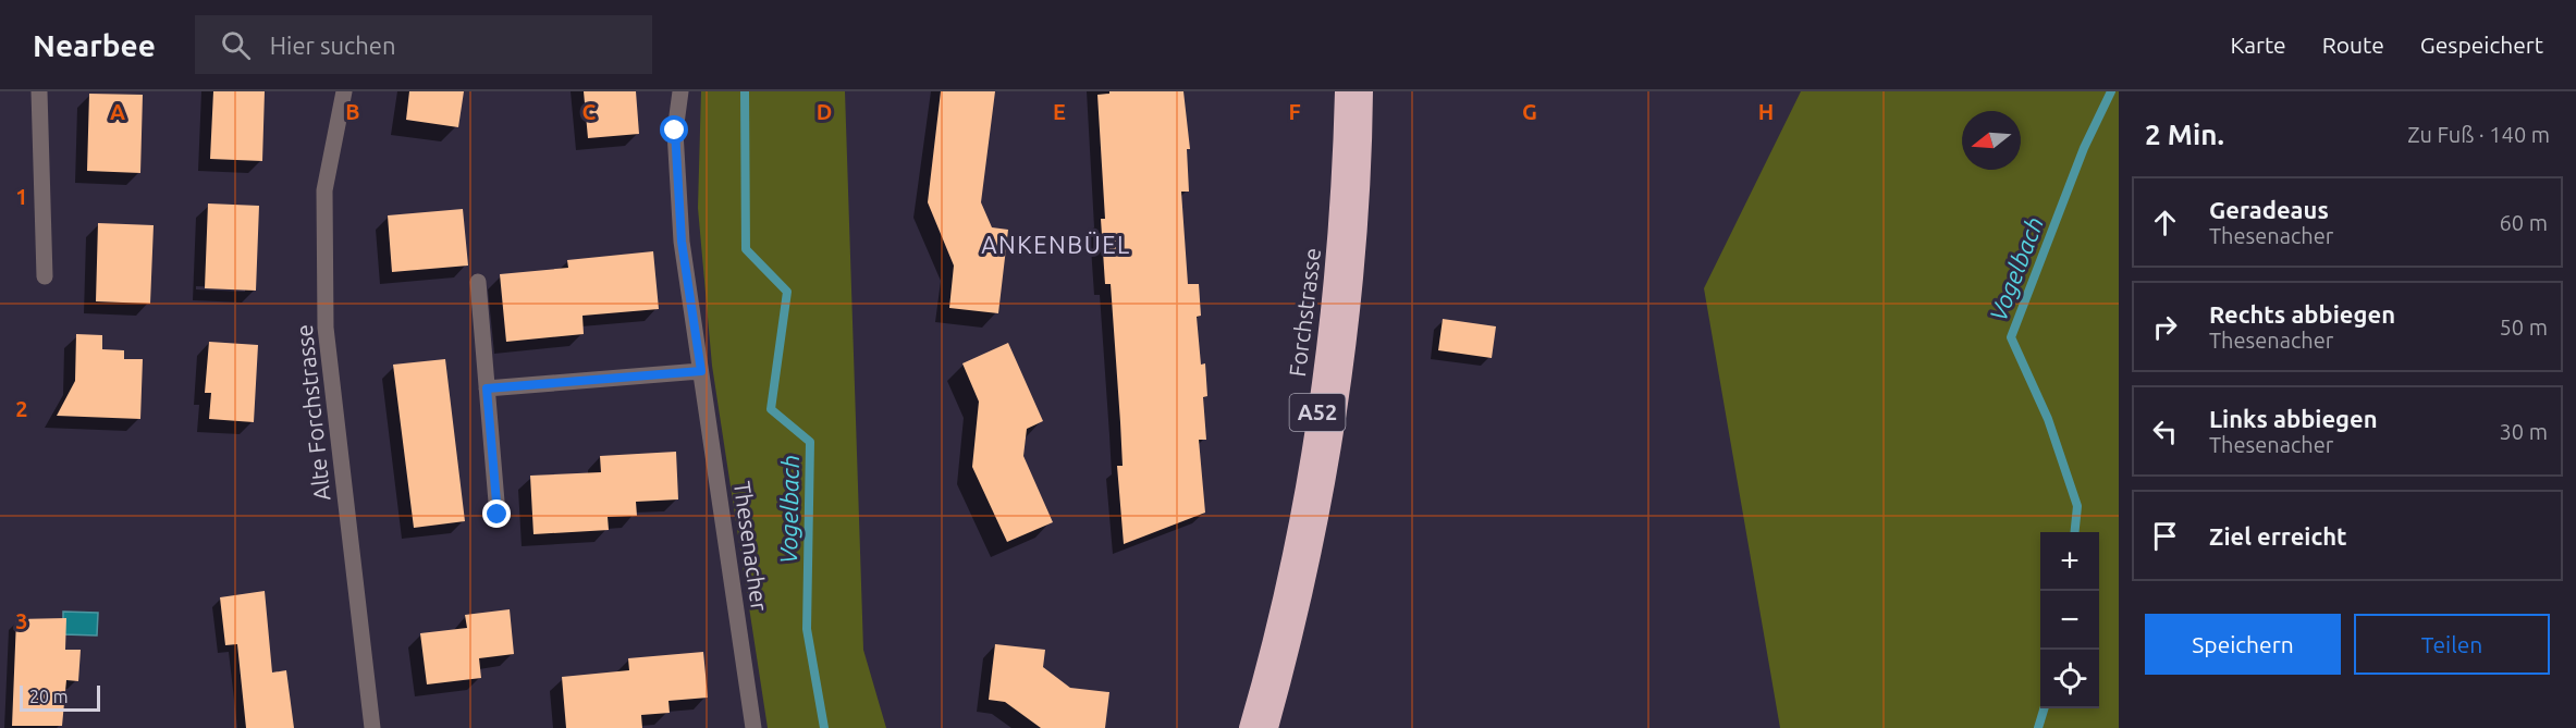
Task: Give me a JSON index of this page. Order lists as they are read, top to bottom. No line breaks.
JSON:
{"streets":{"highway":["Forchstrasse","A52"],"street":["Alte Forchstrasse","Thesenacher"]},"districts":["ANKENBÜEL"],"water":["Vogelbach"],"scale_bar":"20 m","north":"left","page":{"header":"Nearbee","search":"Hier suchen","nav":["Karte","Route","Gespeichert"],"heading":["2 Min.","Zu Fuß · 140 m"],"list":[["Geradeaus","Thesenacher","60 m"],["Rechts abbiegen","Thesenacher","50 m"],["Links abbiegen","Thesenacher","30 m"],"Ziel erreicht"],"map_buttons":["+","−"],"buttons":["Speichern","Teilen"],"scale":"20 m"},"grid":{"columns":["A","B","C","D","E","F","G","H"],"rows":["1","2","3"]}}
